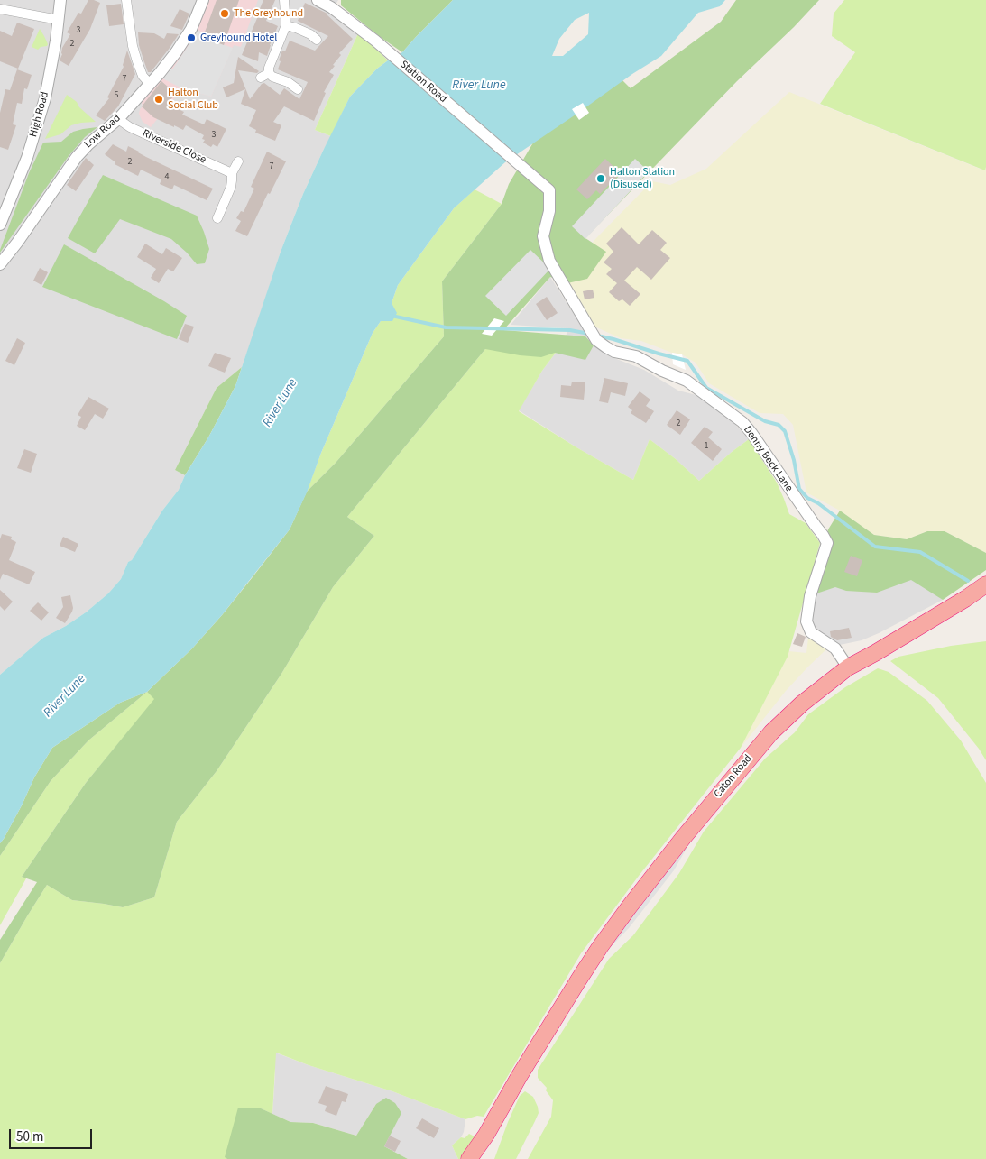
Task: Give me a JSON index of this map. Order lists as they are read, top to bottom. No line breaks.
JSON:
{"streets":{"highway":["Caton Road"],"street":["Station Road","High Road","Low Road","Riverside Close","Denny Beck Lane"]},"crossings":[["Station Road","Denny Beck Lane"],["Low Road","Riverside Close"],["Denny Beck Lane","Caton Road"]],"water":["River Lune"],"places":["The Greyhound","Greyhound Hotel","Halton Social Club","Halton Station (Disused)"],"house_numbers":["3","2","7","5","3","2","7","4","2","1"],"scale_bar":"50 m"}
